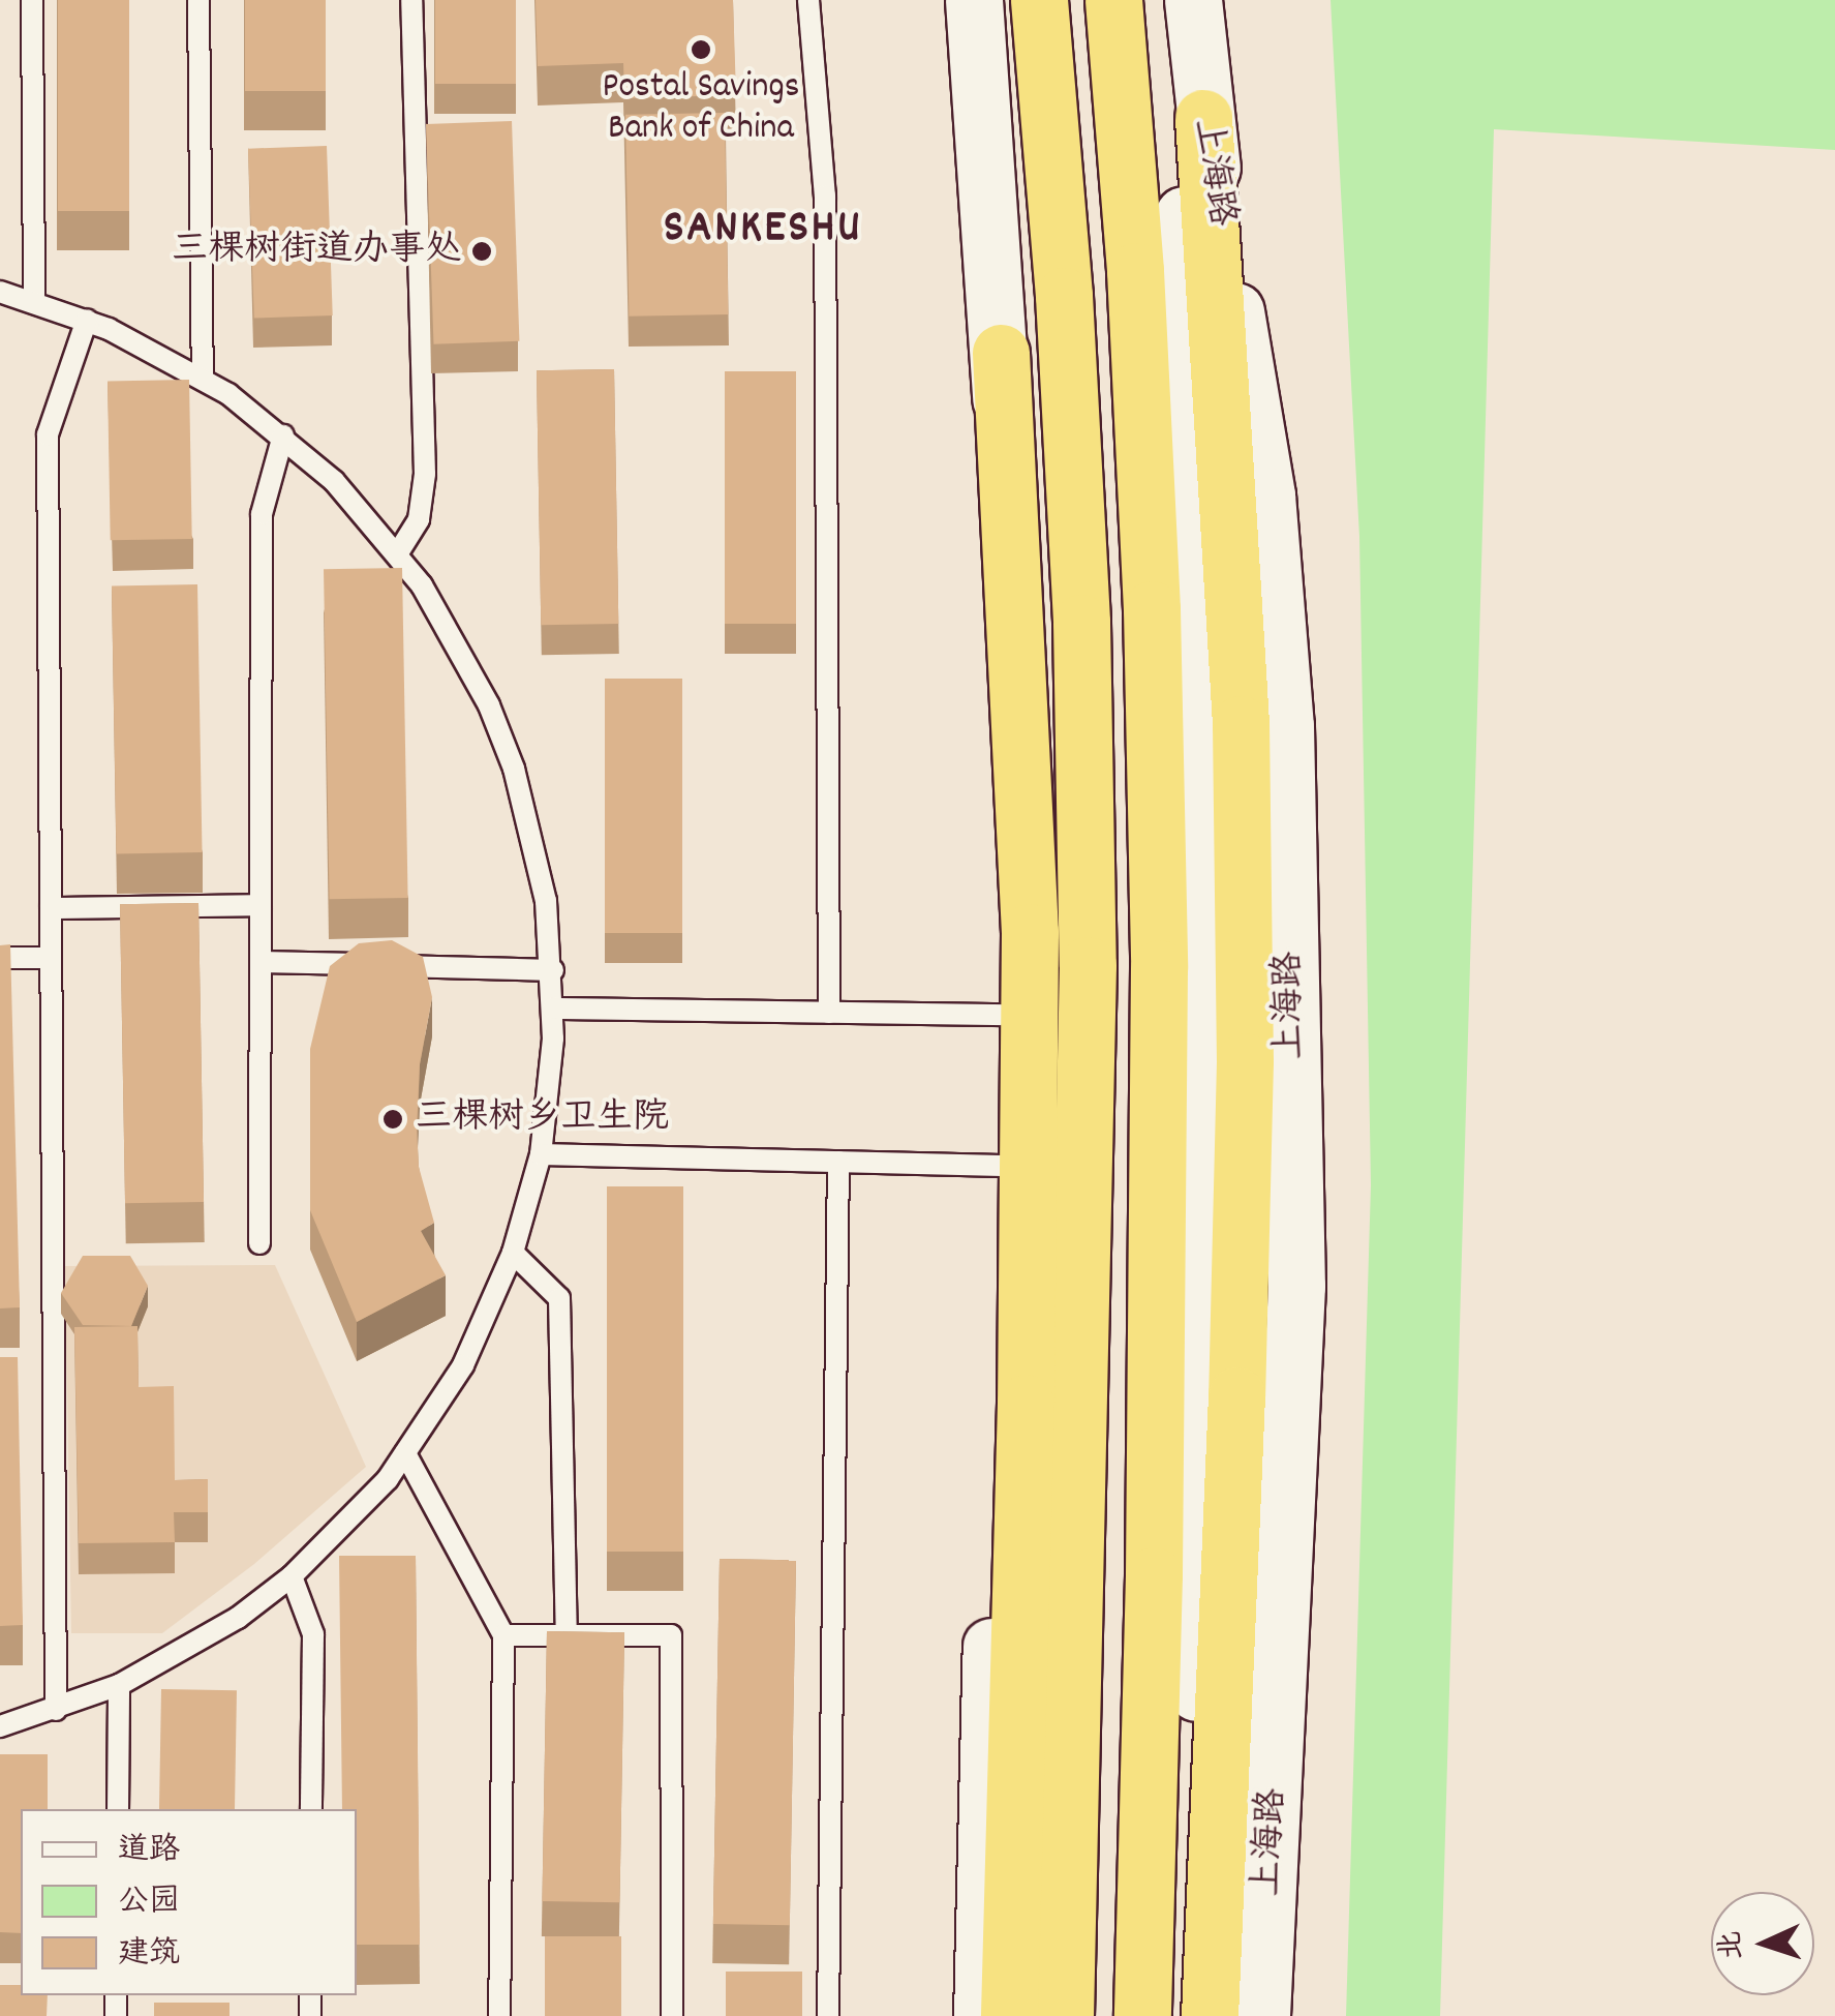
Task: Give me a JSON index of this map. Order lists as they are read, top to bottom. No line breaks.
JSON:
{"streets":{"main road":["上海路"]},"districts":["SANKESHU"],"places":["Postal Savings Bank of China","三棵树街道办事处","三棵树乡卫生院"],"legend":["道路","公园","建筑"],"north":"left"}
